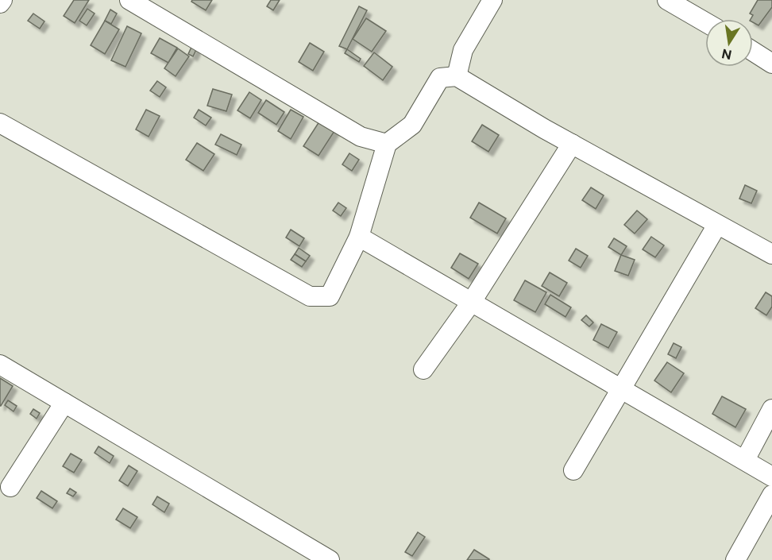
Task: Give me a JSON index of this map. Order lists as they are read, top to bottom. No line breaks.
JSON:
{"north":"bottom"}
